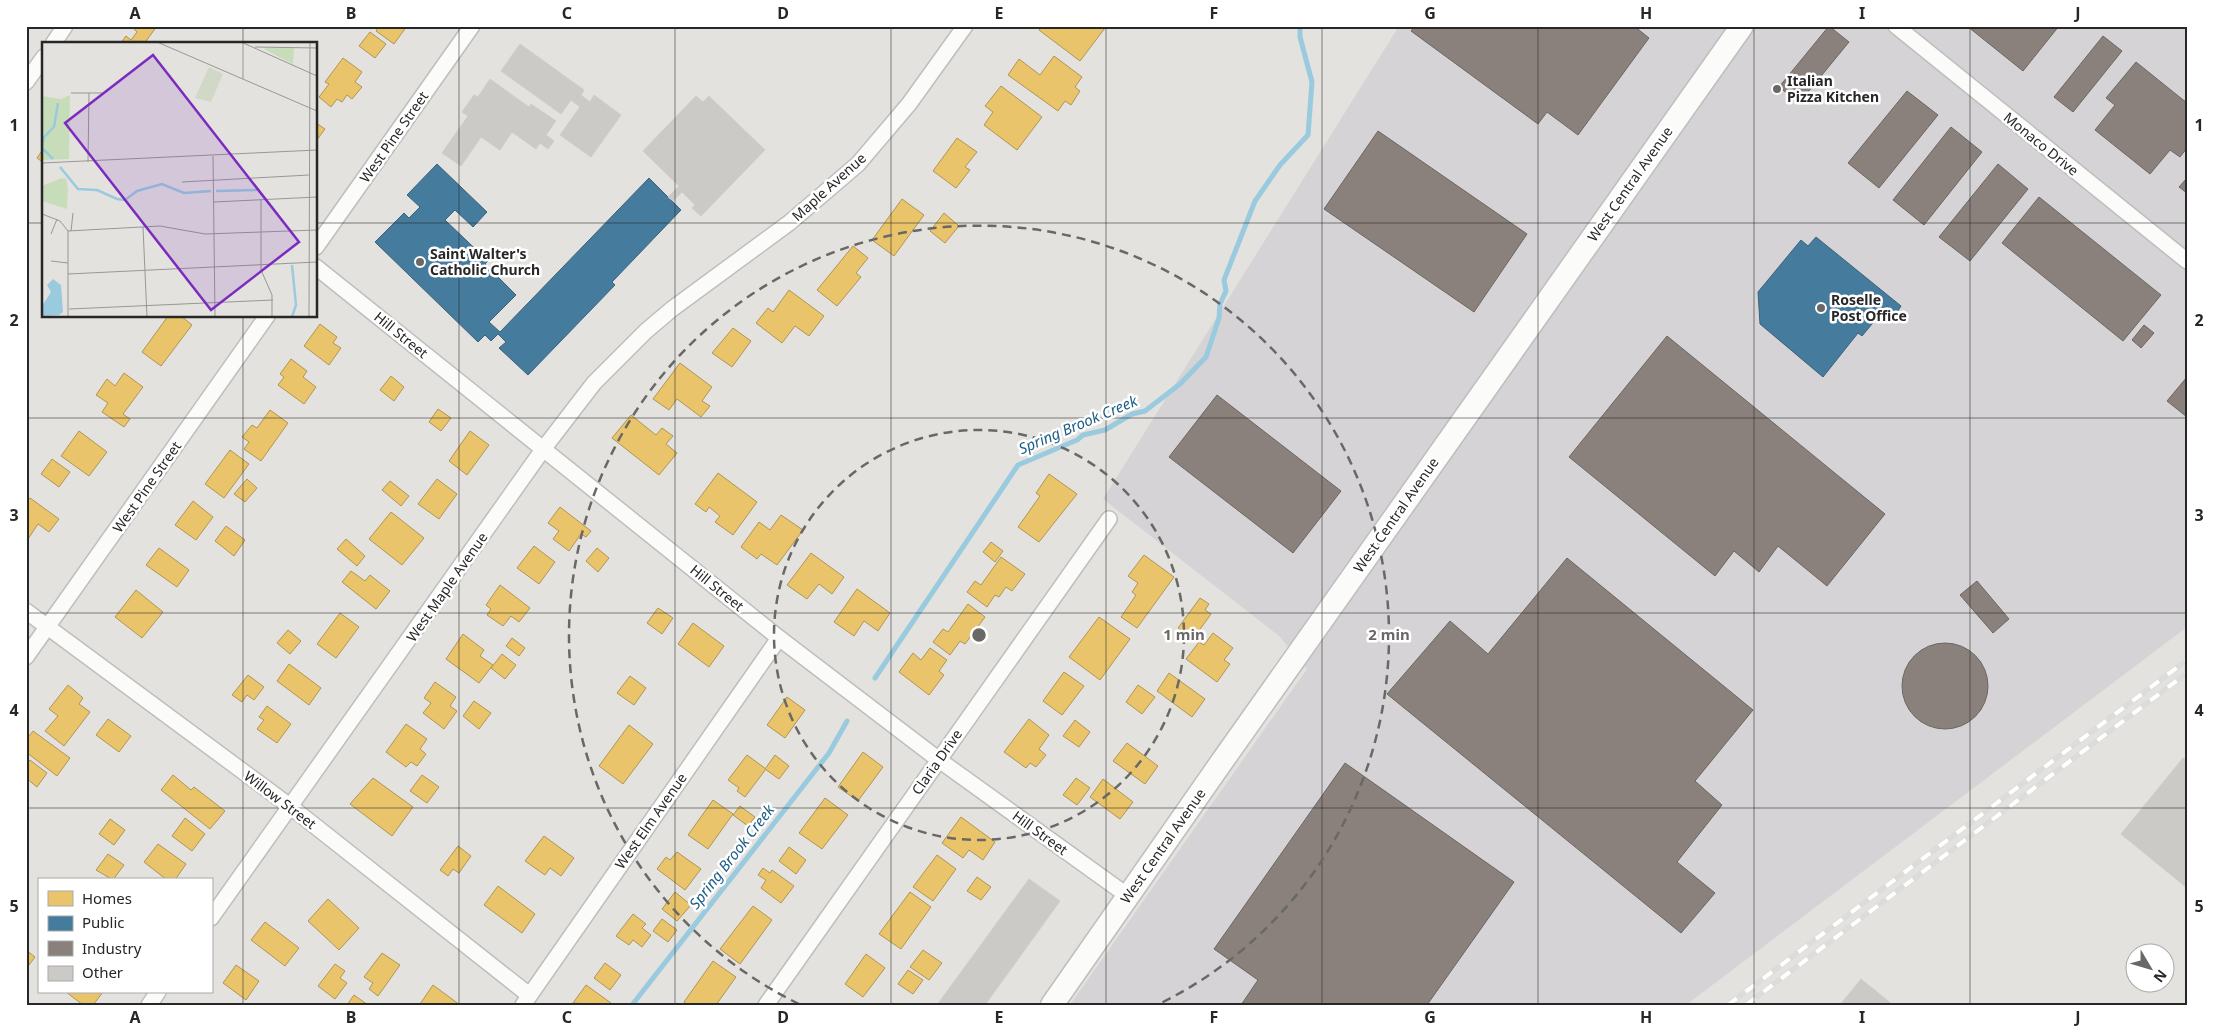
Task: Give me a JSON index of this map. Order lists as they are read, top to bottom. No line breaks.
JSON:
{"streets":{"street":["West Pine Street","Monaco Drive","West Central Avenue","Maple Avenue","Hill Street","West Maple Avenue","Claria Drive","Willow Street","West Elm Avenue"]},"crossings":[["West Pine Street","Willow Street"],["West Central Avenue","Hill Street"],["Maple Avenue","West Maple Avenue"],["Hill Street","West Maple Avenue"],["Hill Street","Claria Drive"],["Hill Street","West Elm Avenue"],["West Maple Avenue","Willow Street"],["Willow Street","West Elm Avenue"]],"water":["Spring Brook Creek"],"places":["Italian Pizza Kitchen","Saint Walter's Catholic Church","Roselle Post Office"],"legend":["Homes","Public","Industry","Other"],"north":"bottom right","grid":{"columns":["A","B","C","D","E","F","G","H","I","J"],"rows":["1","2","3","4","5"]},"rings":["1 min","2 min"]}
